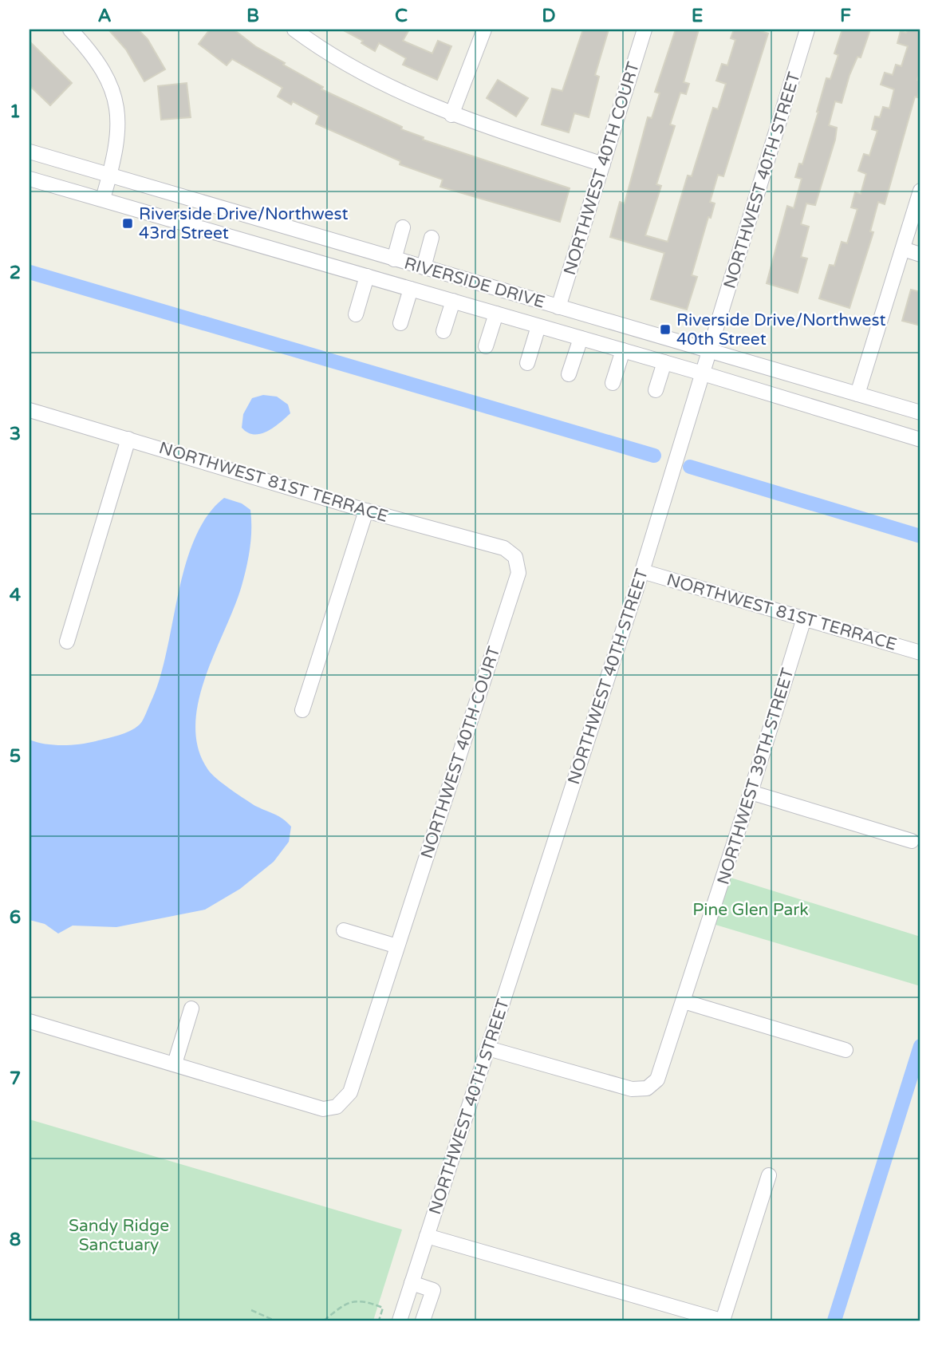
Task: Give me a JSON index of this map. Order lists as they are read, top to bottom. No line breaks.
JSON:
{"streets":{"street":["NORTHWEST 40TH COURT","NORTHWEST 40TH STREET","RIVERSIDE DRIVE","NORTHWEST 81ST TERRACE","NORTHWEST 39TH STREET"]},"crossings":[["NORTHWEST 40TH COURT","RIVERSIDE DRIVE"],["NORTHWEST 40TH COURT","NORTHWEST 81ST TERRACE"],["NORTHWEST 40TH STREET","RIVERSIDE DRIVE"],["NORTHWEST 40TH STREET","NORTHWEST 81ST TERRACE"],["NORTHWEST 40TH STREET","NORTHWEST 39TH STREET"],["NORTHWEST 81ST TERRACE","NORTHWEST 39TH STREET"]],"parks":["Pine Glen Park","Sandy Ridge Sanctuary"],"places":{"transit":["Riverside Drive/Northwest 43rd Street","Riverside Drive/Northwest 40th Street"]},"grid":{"columns":["A","B","C","D","E","F"],"rows":["1","2","3","4","5","6","7","8"]}}
